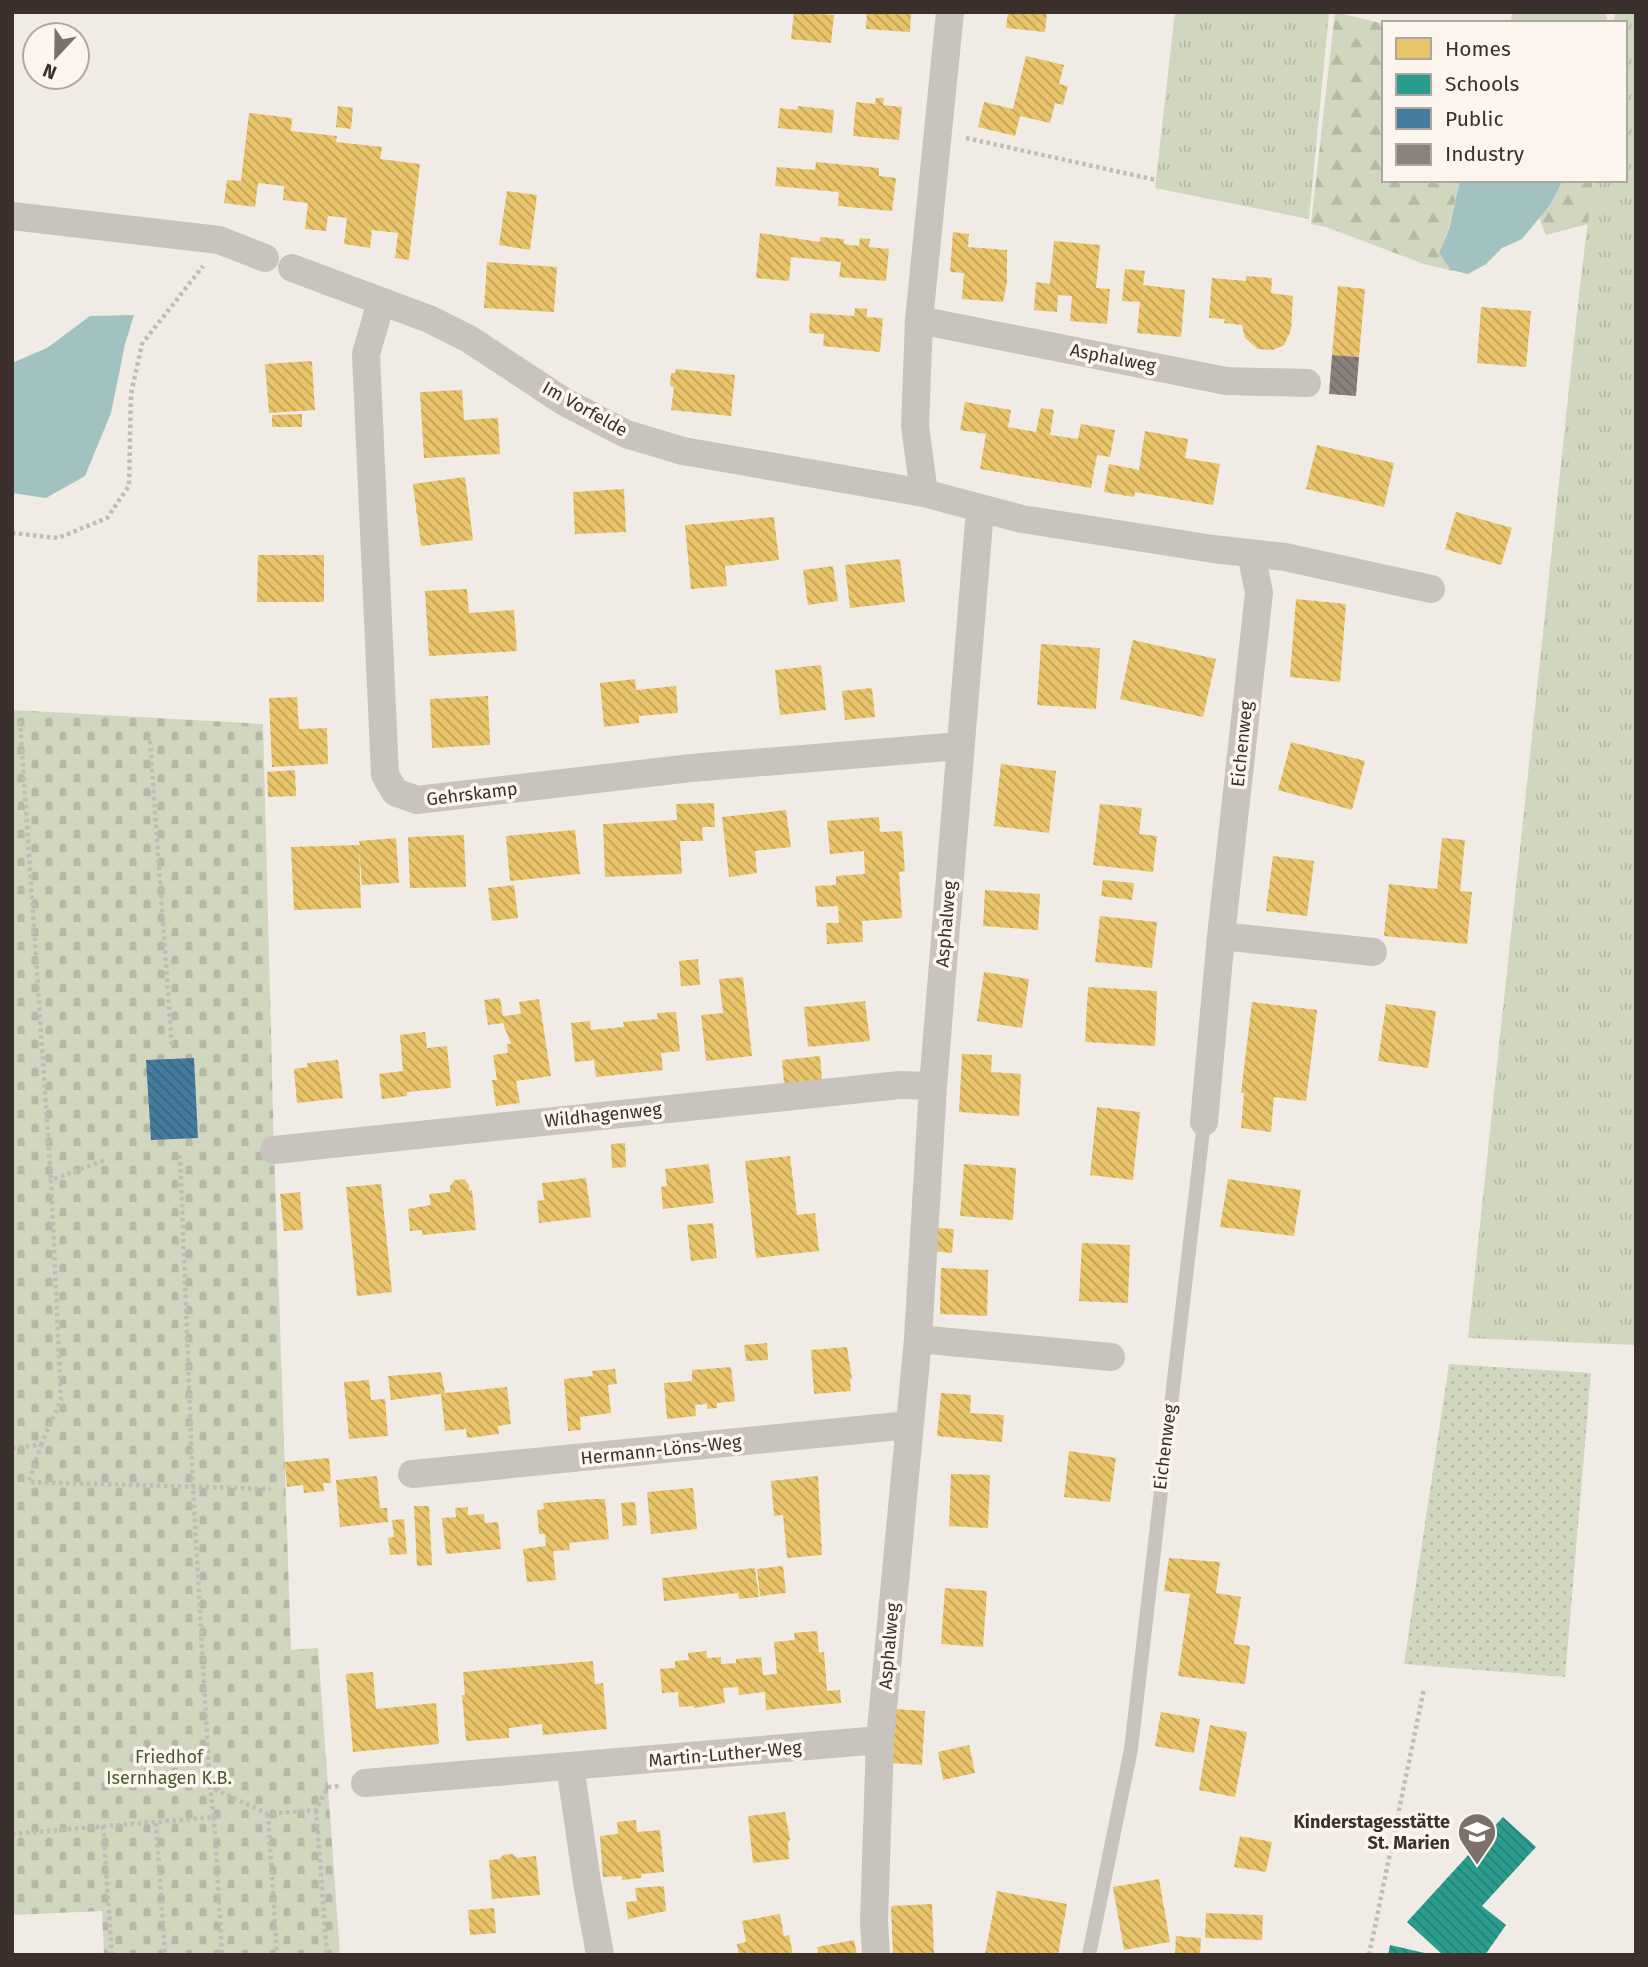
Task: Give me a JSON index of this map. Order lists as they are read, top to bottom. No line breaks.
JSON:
{"streets":{"street":["Asphalweg","Im Vorfelde","Eichenweg","Gehrskamp","Wildhagenweg","Hermann-Löns-Weg","Martin-Luther-Weg"]},"crossings":[["Asphalweg","Im Vorfelde"],["Asphalweg","Gehrskamp"],["Asphalweg","Wildhagenweg"],["Asphalweg","Hermann-Löns-Weg"],["Asphalweg","Martin-Luther-Weg"],["Im Vorfelde","Gehrskamp"]],"parks":["Friedhof Isernhagen K.B."],"places":{"school or university":["Kinderstagesstätte St. Marien"]},"legend":["Homes","Schools","Public","Industry"],"north":"bottom"}
